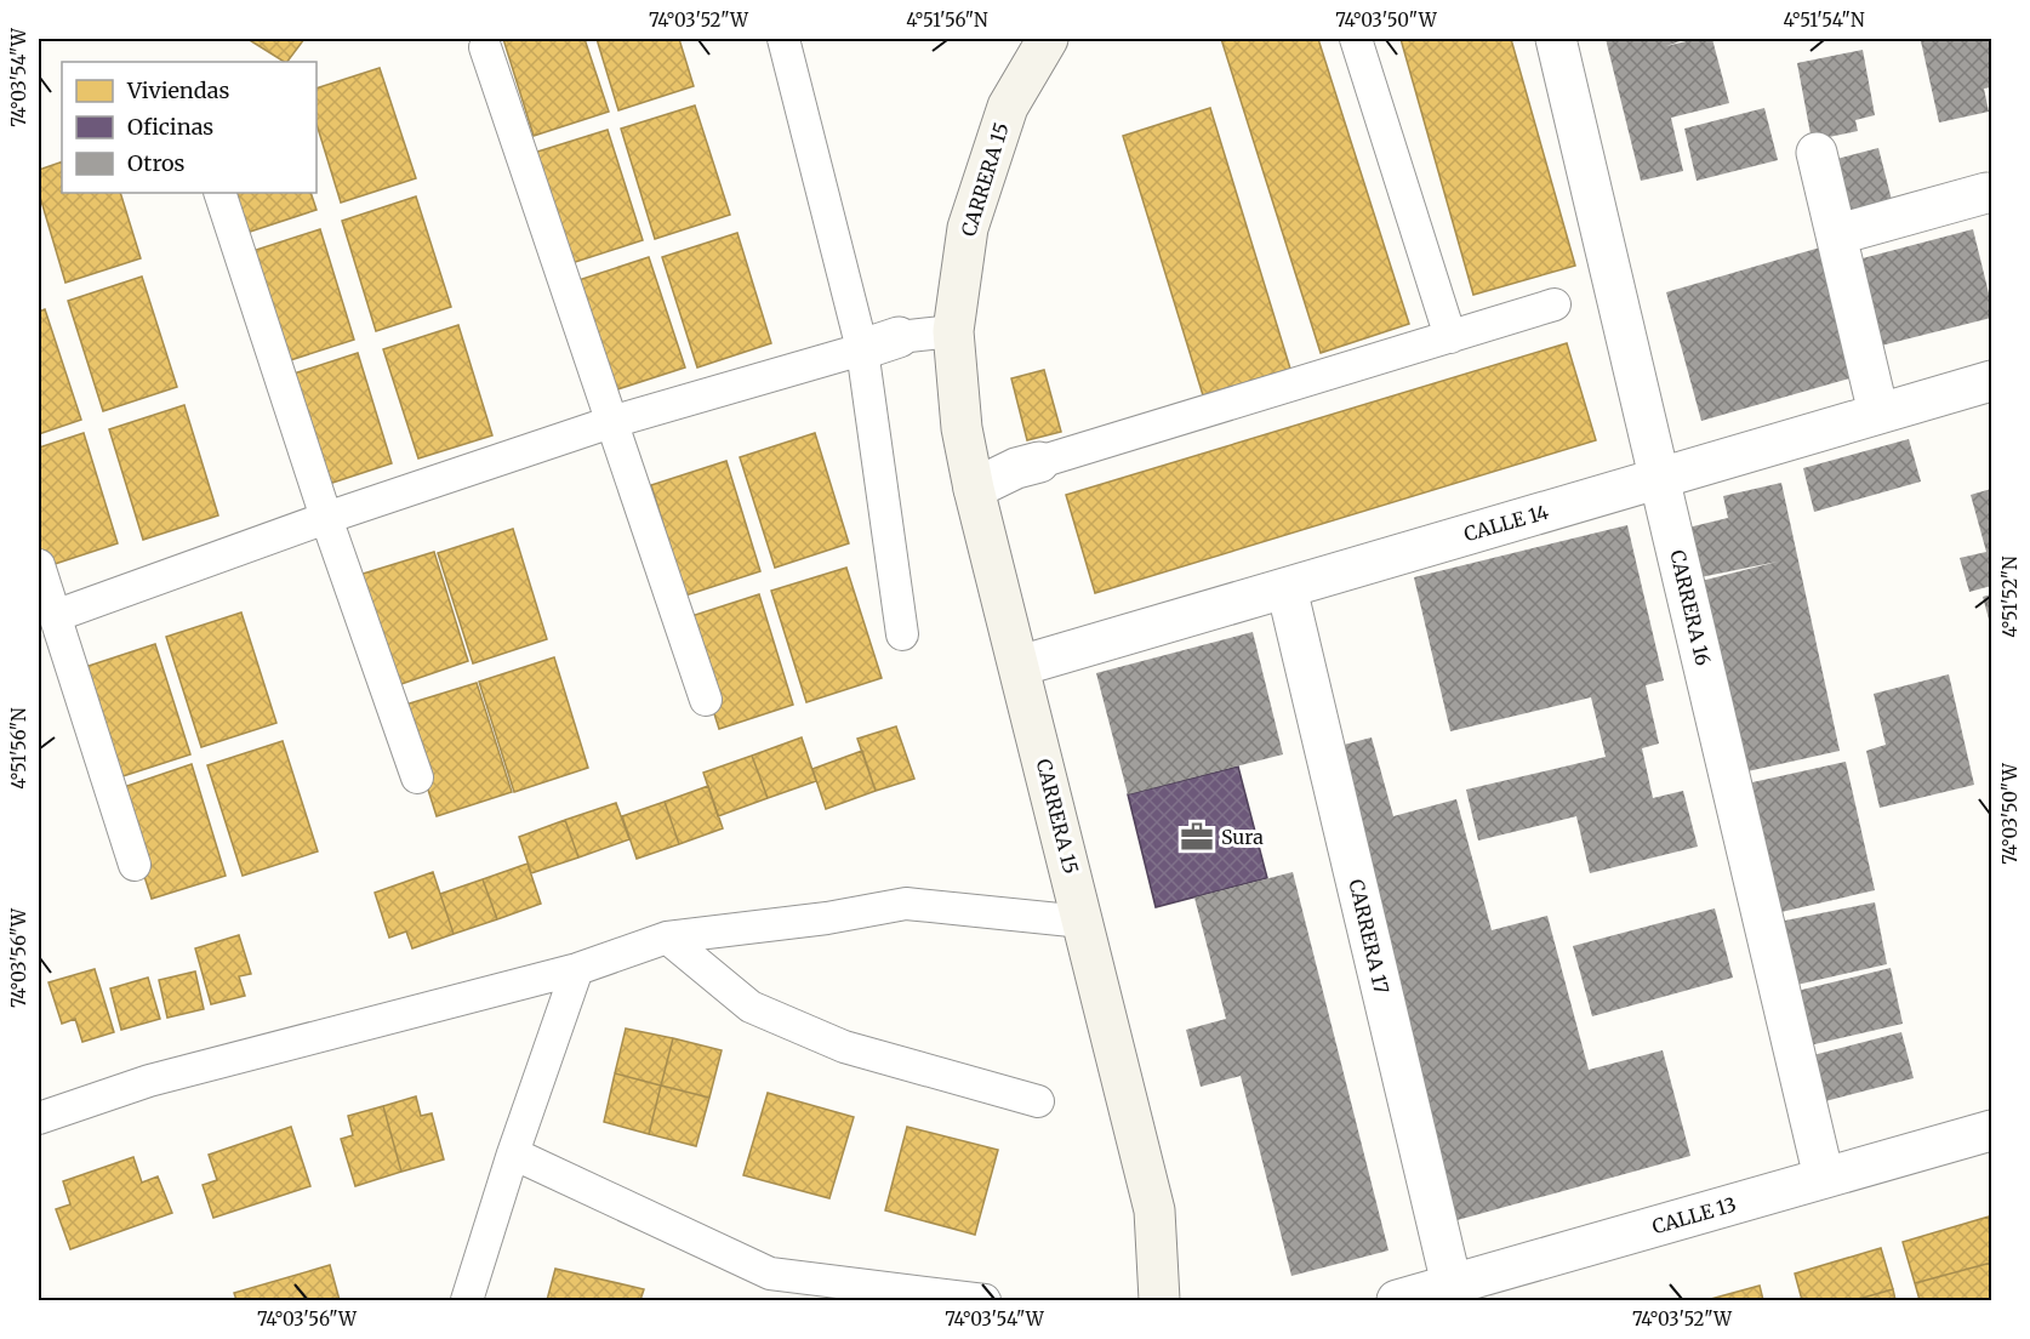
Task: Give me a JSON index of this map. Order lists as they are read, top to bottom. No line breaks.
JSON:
{"streets":{"street":["CARRERA 15","CALLE 14","CARRERA 16","CARRERA 17","CALLE 13"]},"crossings":[["CARRERA 15","CALLE 14"],["CALLE 14","CARRERA 16"],["CALLE 14","CARRERA 17"],["CARRERA 16","CALLE 13"],["CARRERA 17","CALLE 13"]],"places":{"office":["Sura"]},"legend":["Viviendas","Oficinas","Otros"],"coordinates":["74°03'52\"W","4°51'56\"N","74°03'50\"W","4°51'54\"N","74°03'54\"W","4°51'52\"N","74°03'56\"W"]}
